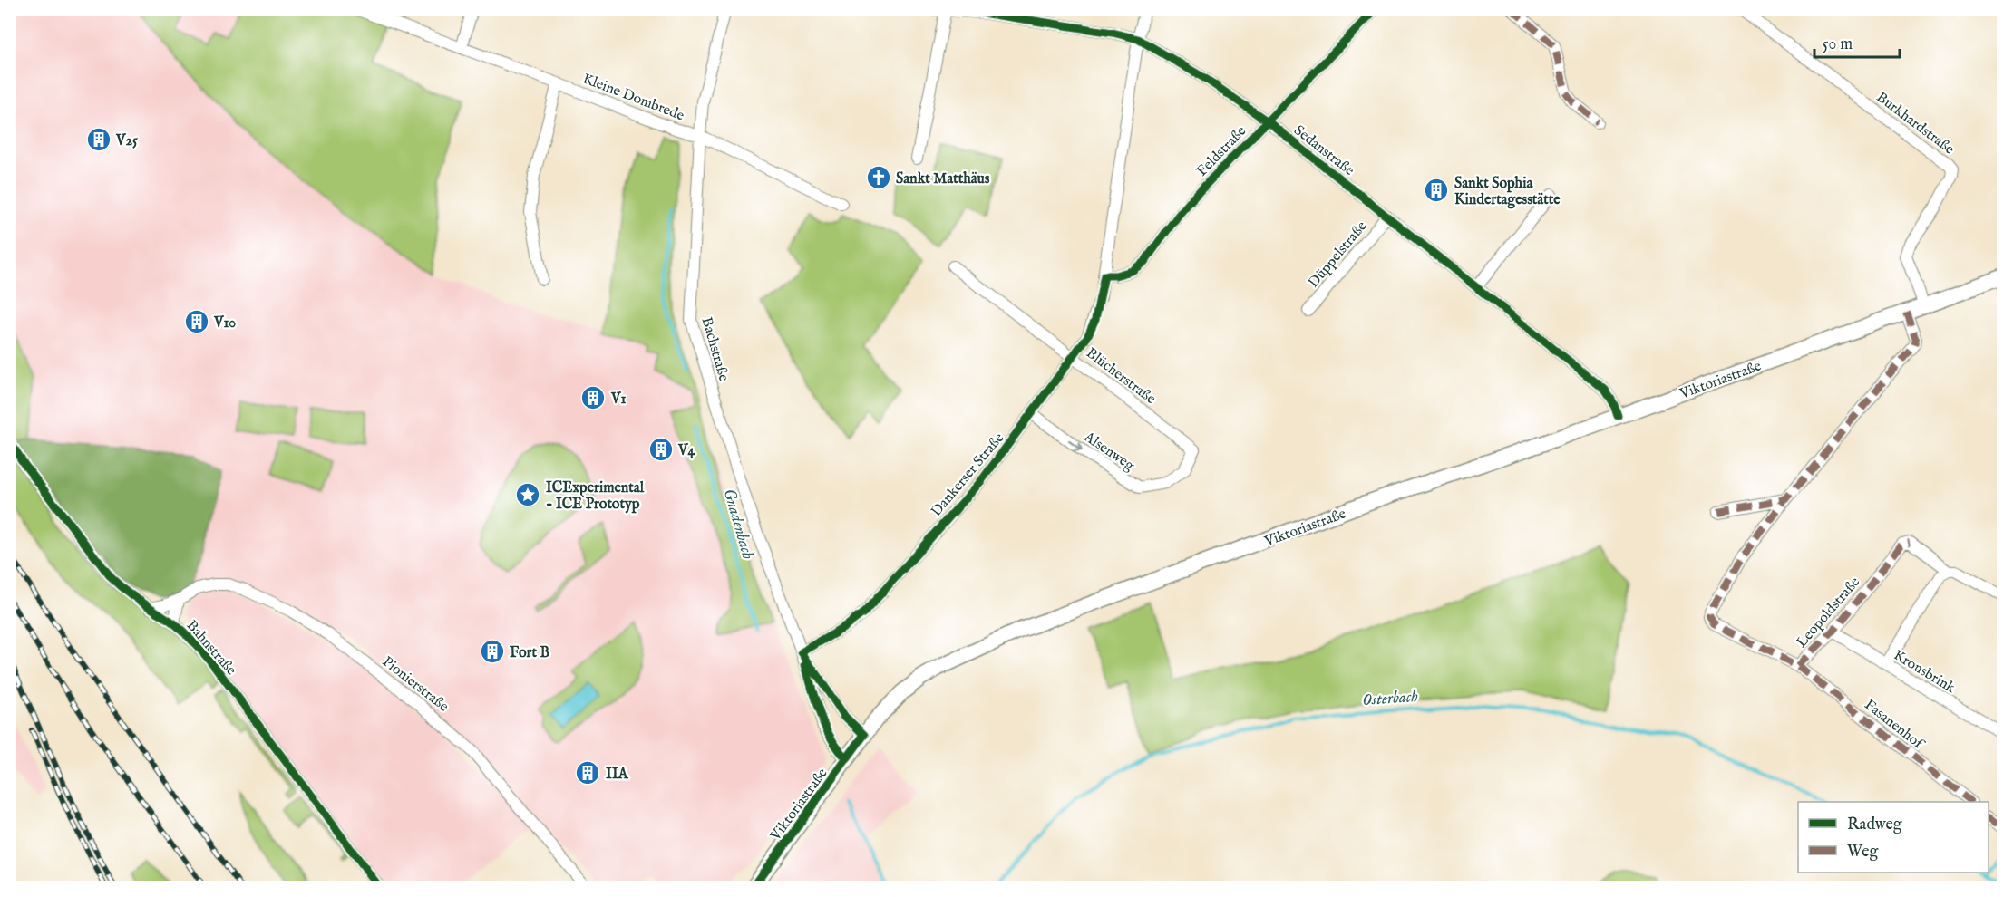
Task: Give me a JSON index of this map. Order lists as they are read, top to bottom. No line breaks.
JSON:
{"streets":{"main road":["Viktoriastraße"],"street":["Kleine Dombrede","Burkhardstraße","Sedanstraße","Feldstraße","Düppelstraße","Bachstraße","Blücherstraße","Alsenweg","Dankerser Straße","Leopoldstraße","Bahnstraße","Kronsbrink","Pionierstraße","Fasanenhof"]},"crossings":[["Kleine Dombrede","Bachstraße"],["Burkhardstraße","Viktoriastraße"],["Sedanstraße","Feldstraße"],["Sedanstraße","Düppelstraße"],["Sedanstraße","Viktoriastraße"],["Sedanstraße","Dankerser Straße"],["Feldstraße","Dankerser Straße"],["Bachstraße","Viktoriastraße"],["Bachstraße","Dankerser Straße"],["Blücherstraße","Alsenweg"],["Blücherstraße","Dankerser Straße"],["Viktoriastraße","Leopoldstraße"],["Alsenweg","Dankerser Straße"],["Leopoldstraße","Kronsbrink"],["Leopoldstraße","Fasanenhof"],["Bahnstraße","Pionierstraße"]],"one_way":["Alsenweg"],"water":["Gnadenbach","Osterbach"],"places":{"building":["V25","Sankt Sophia Kindertagesstätte","V10","V1","V4","Fort B","IIA"],"church":["Sankt Matthäus"],"place":["ICExperimental - ICE Prototyp"]},"legend":["Radweg","Weg"],"scale_bar":"50 m"}
